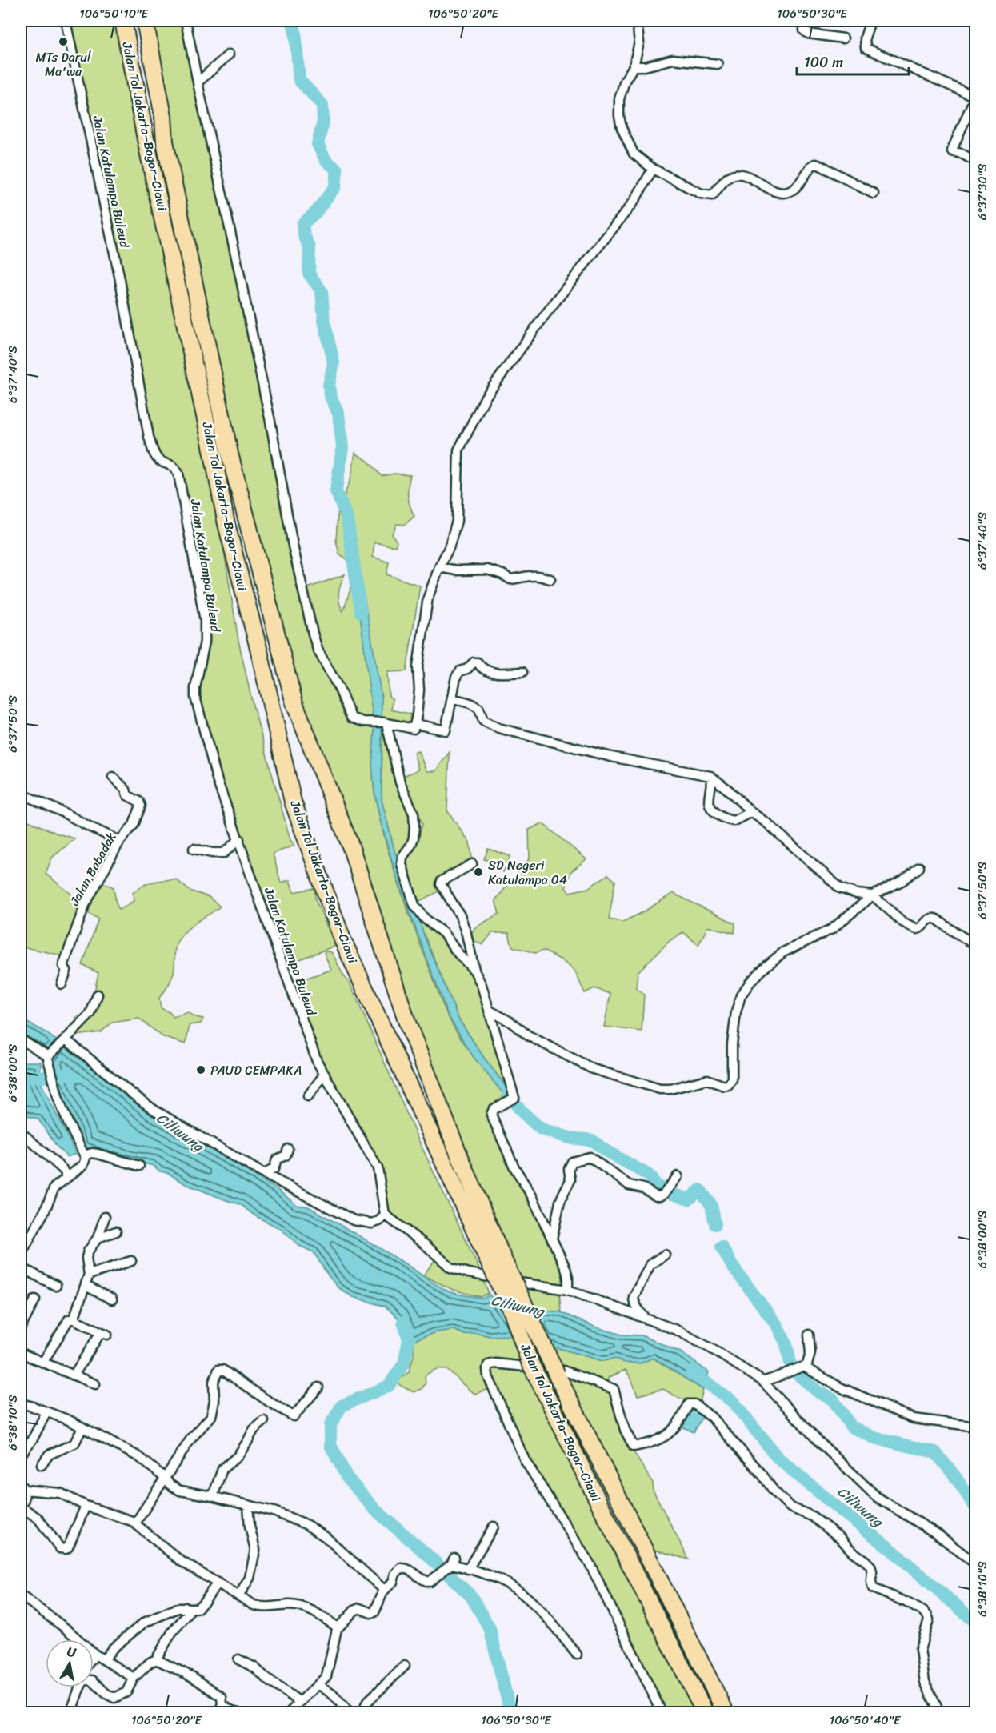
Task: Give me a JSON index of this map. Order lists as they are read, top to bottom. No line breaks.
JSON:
{"streets":{"highway":["Jalan Tol Jakarta–Bogor–Ciawi"],"street":["Jalan Katulampa Buleud","Jalan Babadak"]},"water":["Ciliwung"],"places":["MTs Darul Ma'wa","SD Negeri Katulampa 04","PAUD CEMPAKA"],"scale_bar":"100 m","north":"top","coordinates":["106°50'10\"E","106°50'20\"E","106°50'30\"E","6°37'30\"S","6°37'40\"S","6°37'50\"S","6°38'00\"S","6°38'10\"S","106°50'40\"E"]}
